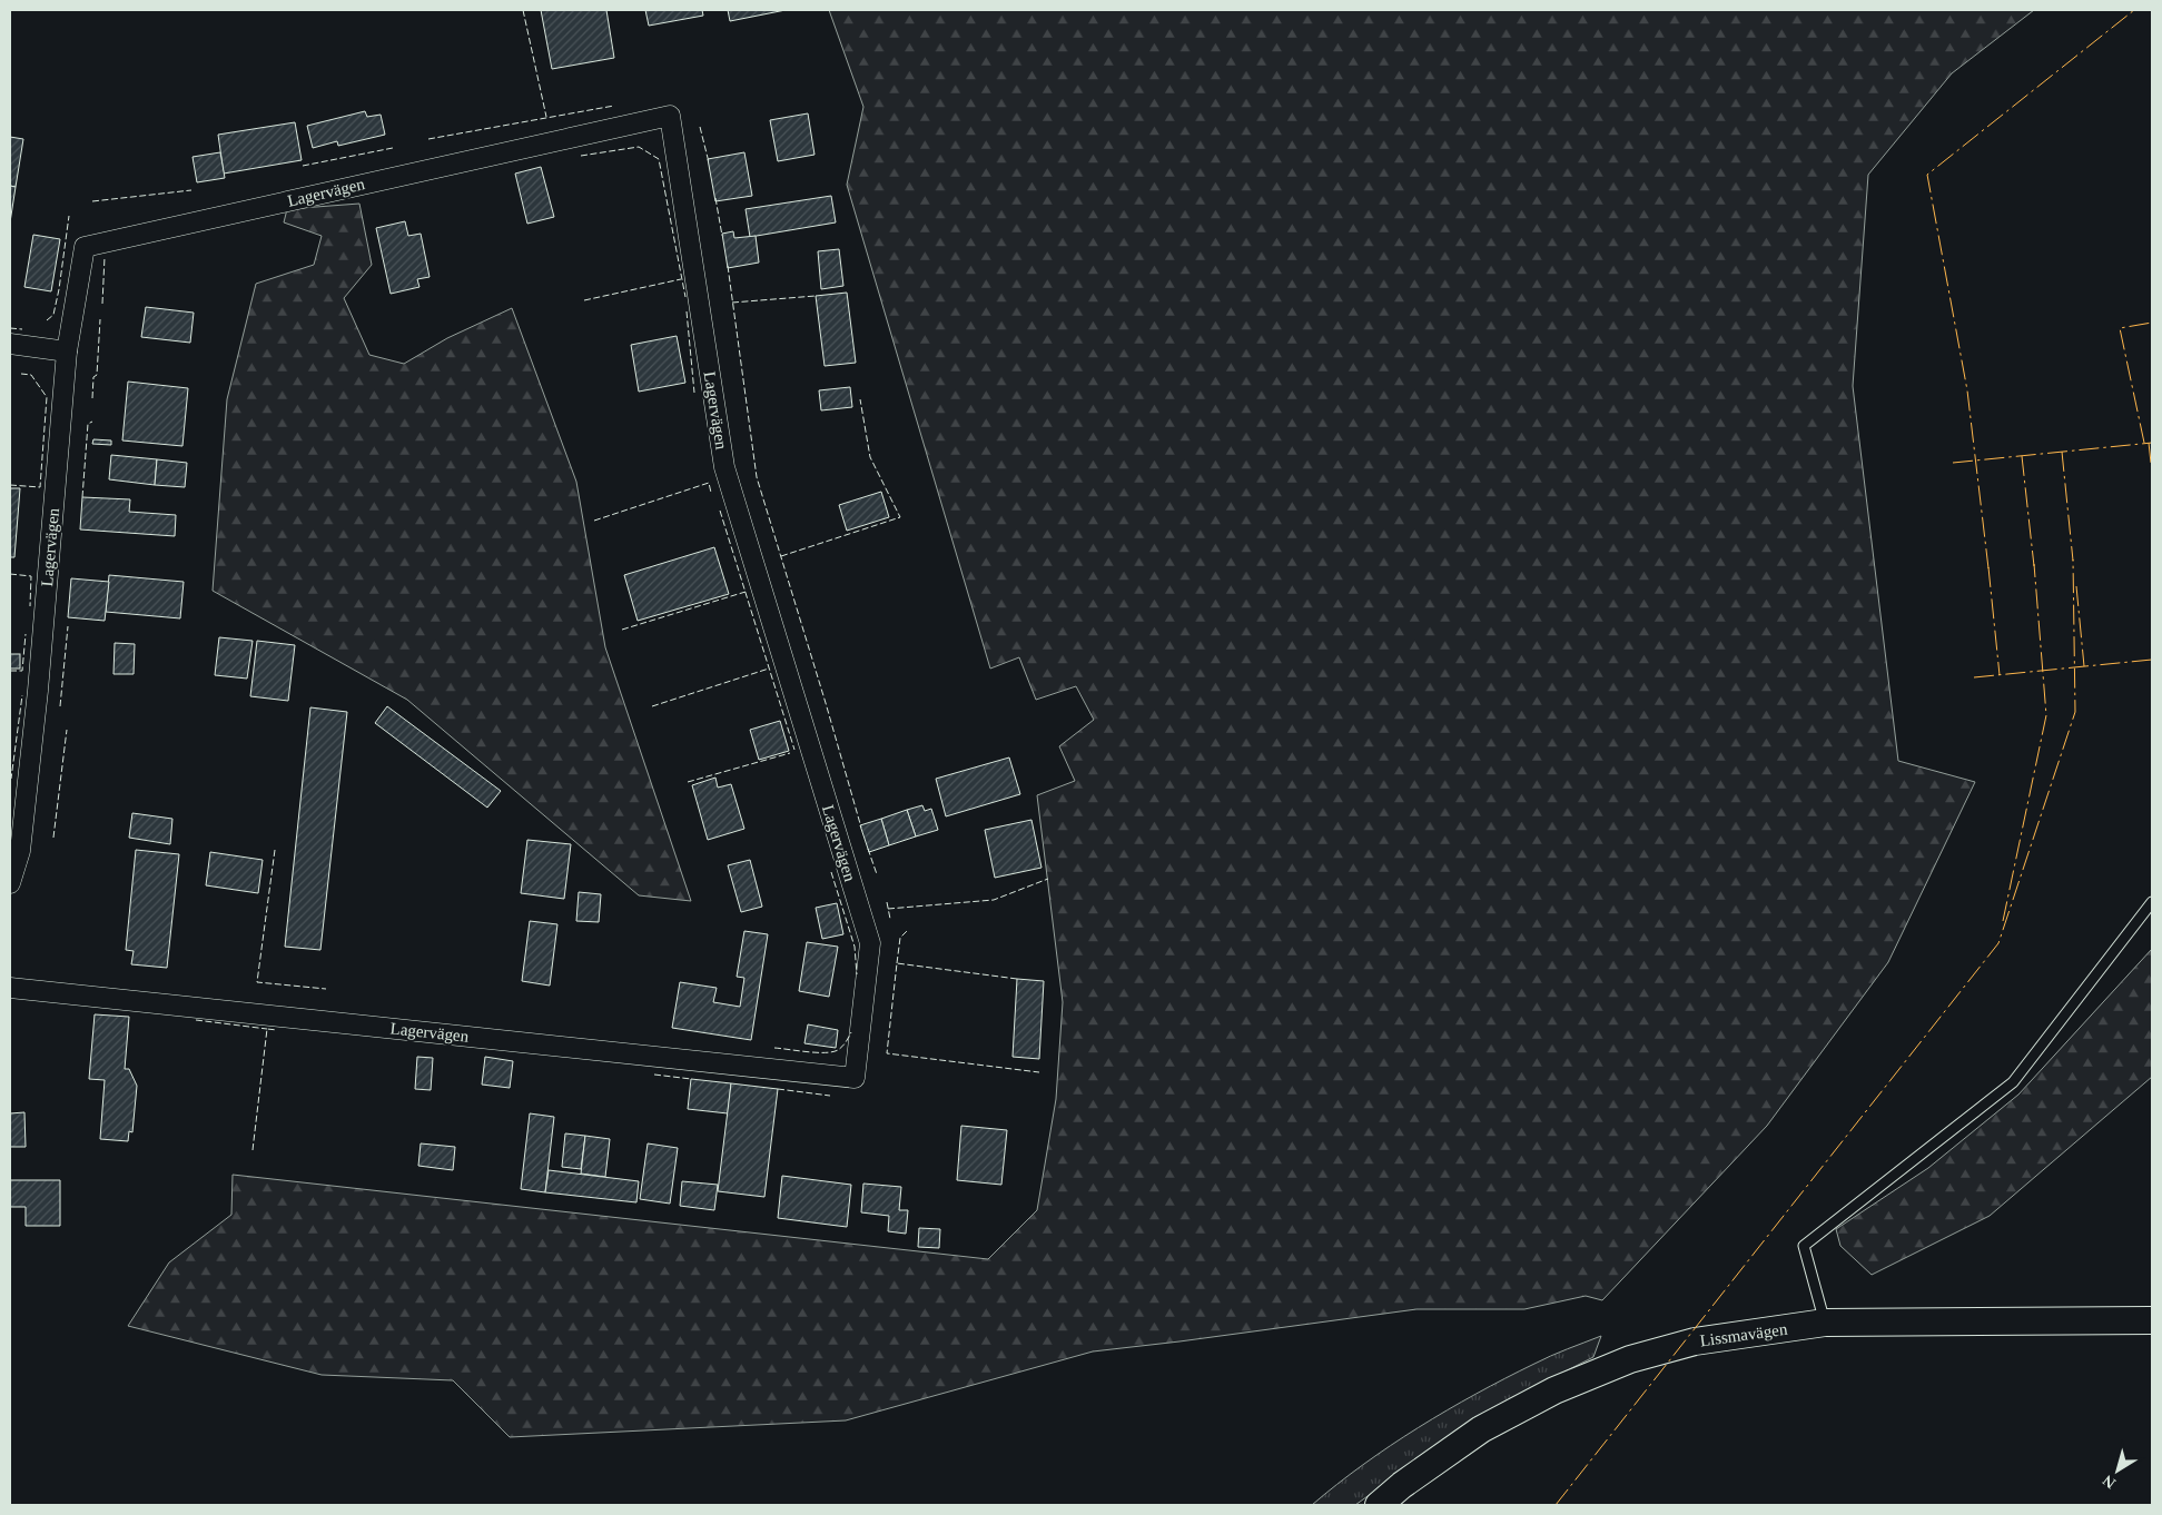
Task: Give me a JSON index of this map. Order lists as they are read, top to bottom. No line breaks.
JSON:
{"streets":{"street":["Lagervägen","Lissmavägen"]},"north":"bottom left"}
